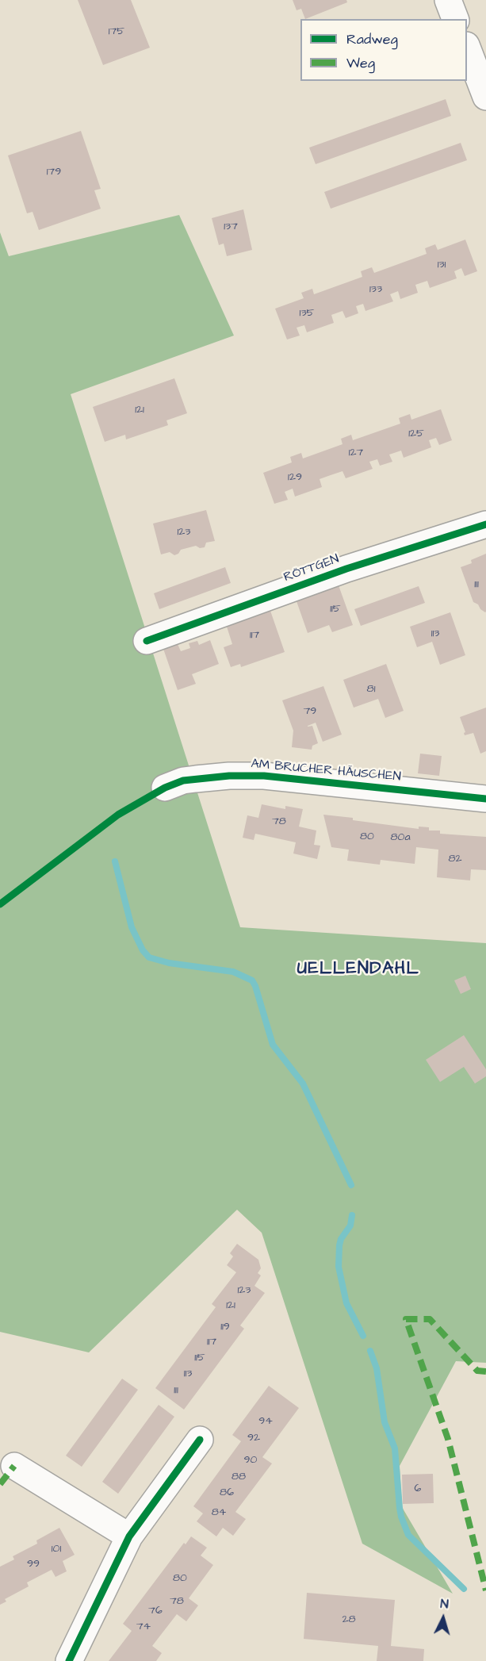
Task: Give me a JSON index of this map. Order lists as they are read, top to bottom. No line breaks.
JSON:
{"streets":{"street":["RÖTTGEN","AM BRUCHER HÄUSCHEN"]},"districts":["UELLENDAHL"],"house_numbers":["175","179","137","131","133","135","121","125","127","129","123","111","115","113","117","81","79","78","80","80a","82","123","121","119","117","115","113","111","94","92","90","88","6","86","84","101","99","80","78","76","28","74"],"legend":["Radweg","Weg"],"north":"top"}
